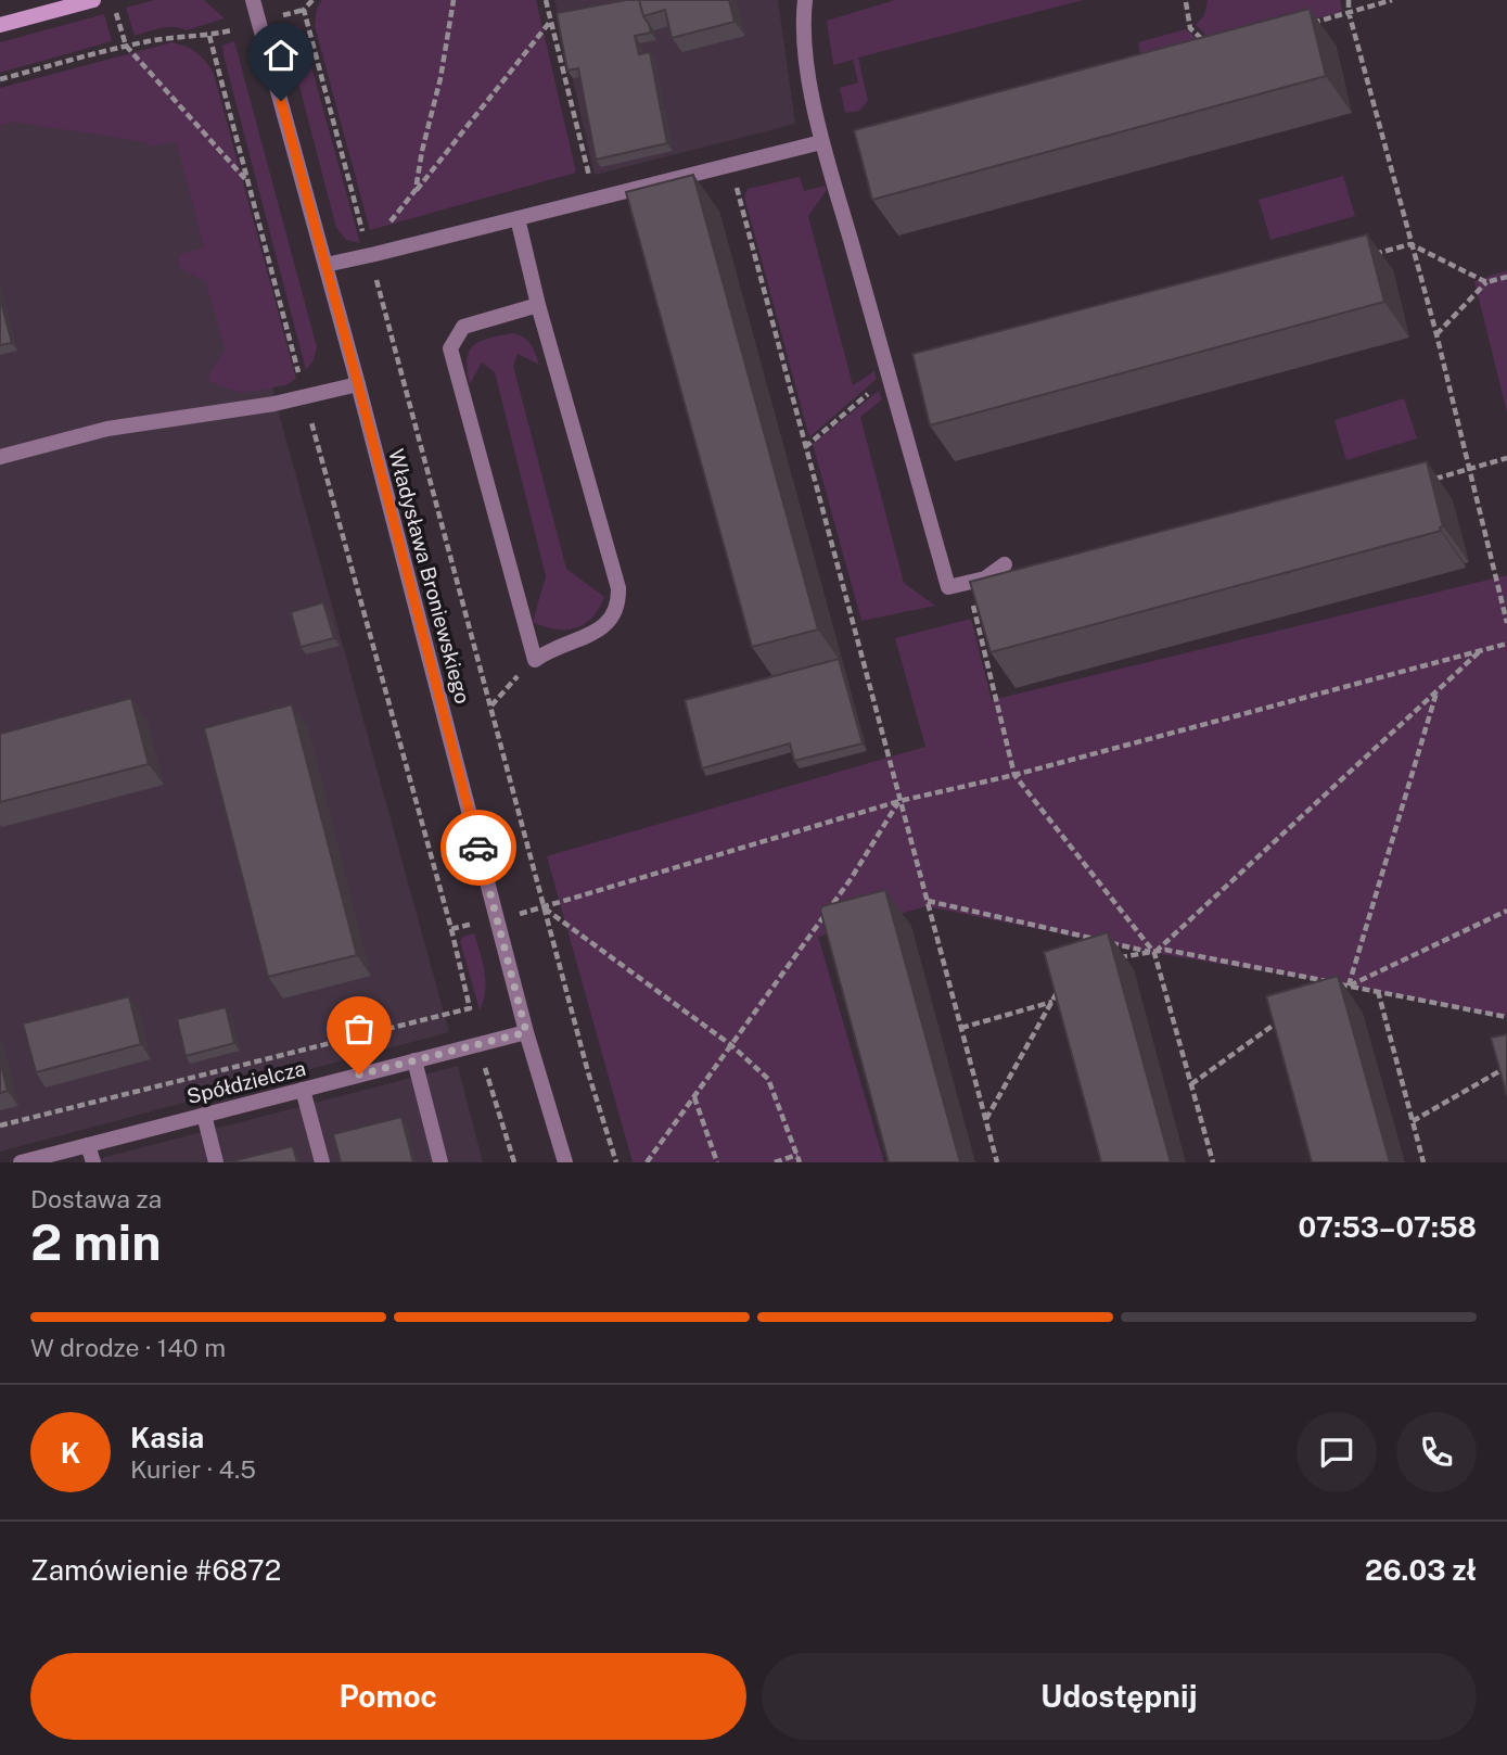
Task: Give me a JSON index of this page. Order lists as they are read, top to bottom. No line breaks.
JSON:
{"streets":{"street":["Władysława Broniewskiego","Spółdzielcza"]},"crossings":[["Władysława Broniewskiego","Spółdzielcza"]],"page":{"heading":["2 min","Dostawa za","07:53–07:58"],"panel":["Kasia","Kurier · 4.5","Zamówienie #6872","26.03 zł"],"bar":"W drodze · 140 m","round":"K","buttons":["Pomoc","Udostępnij"]}}
